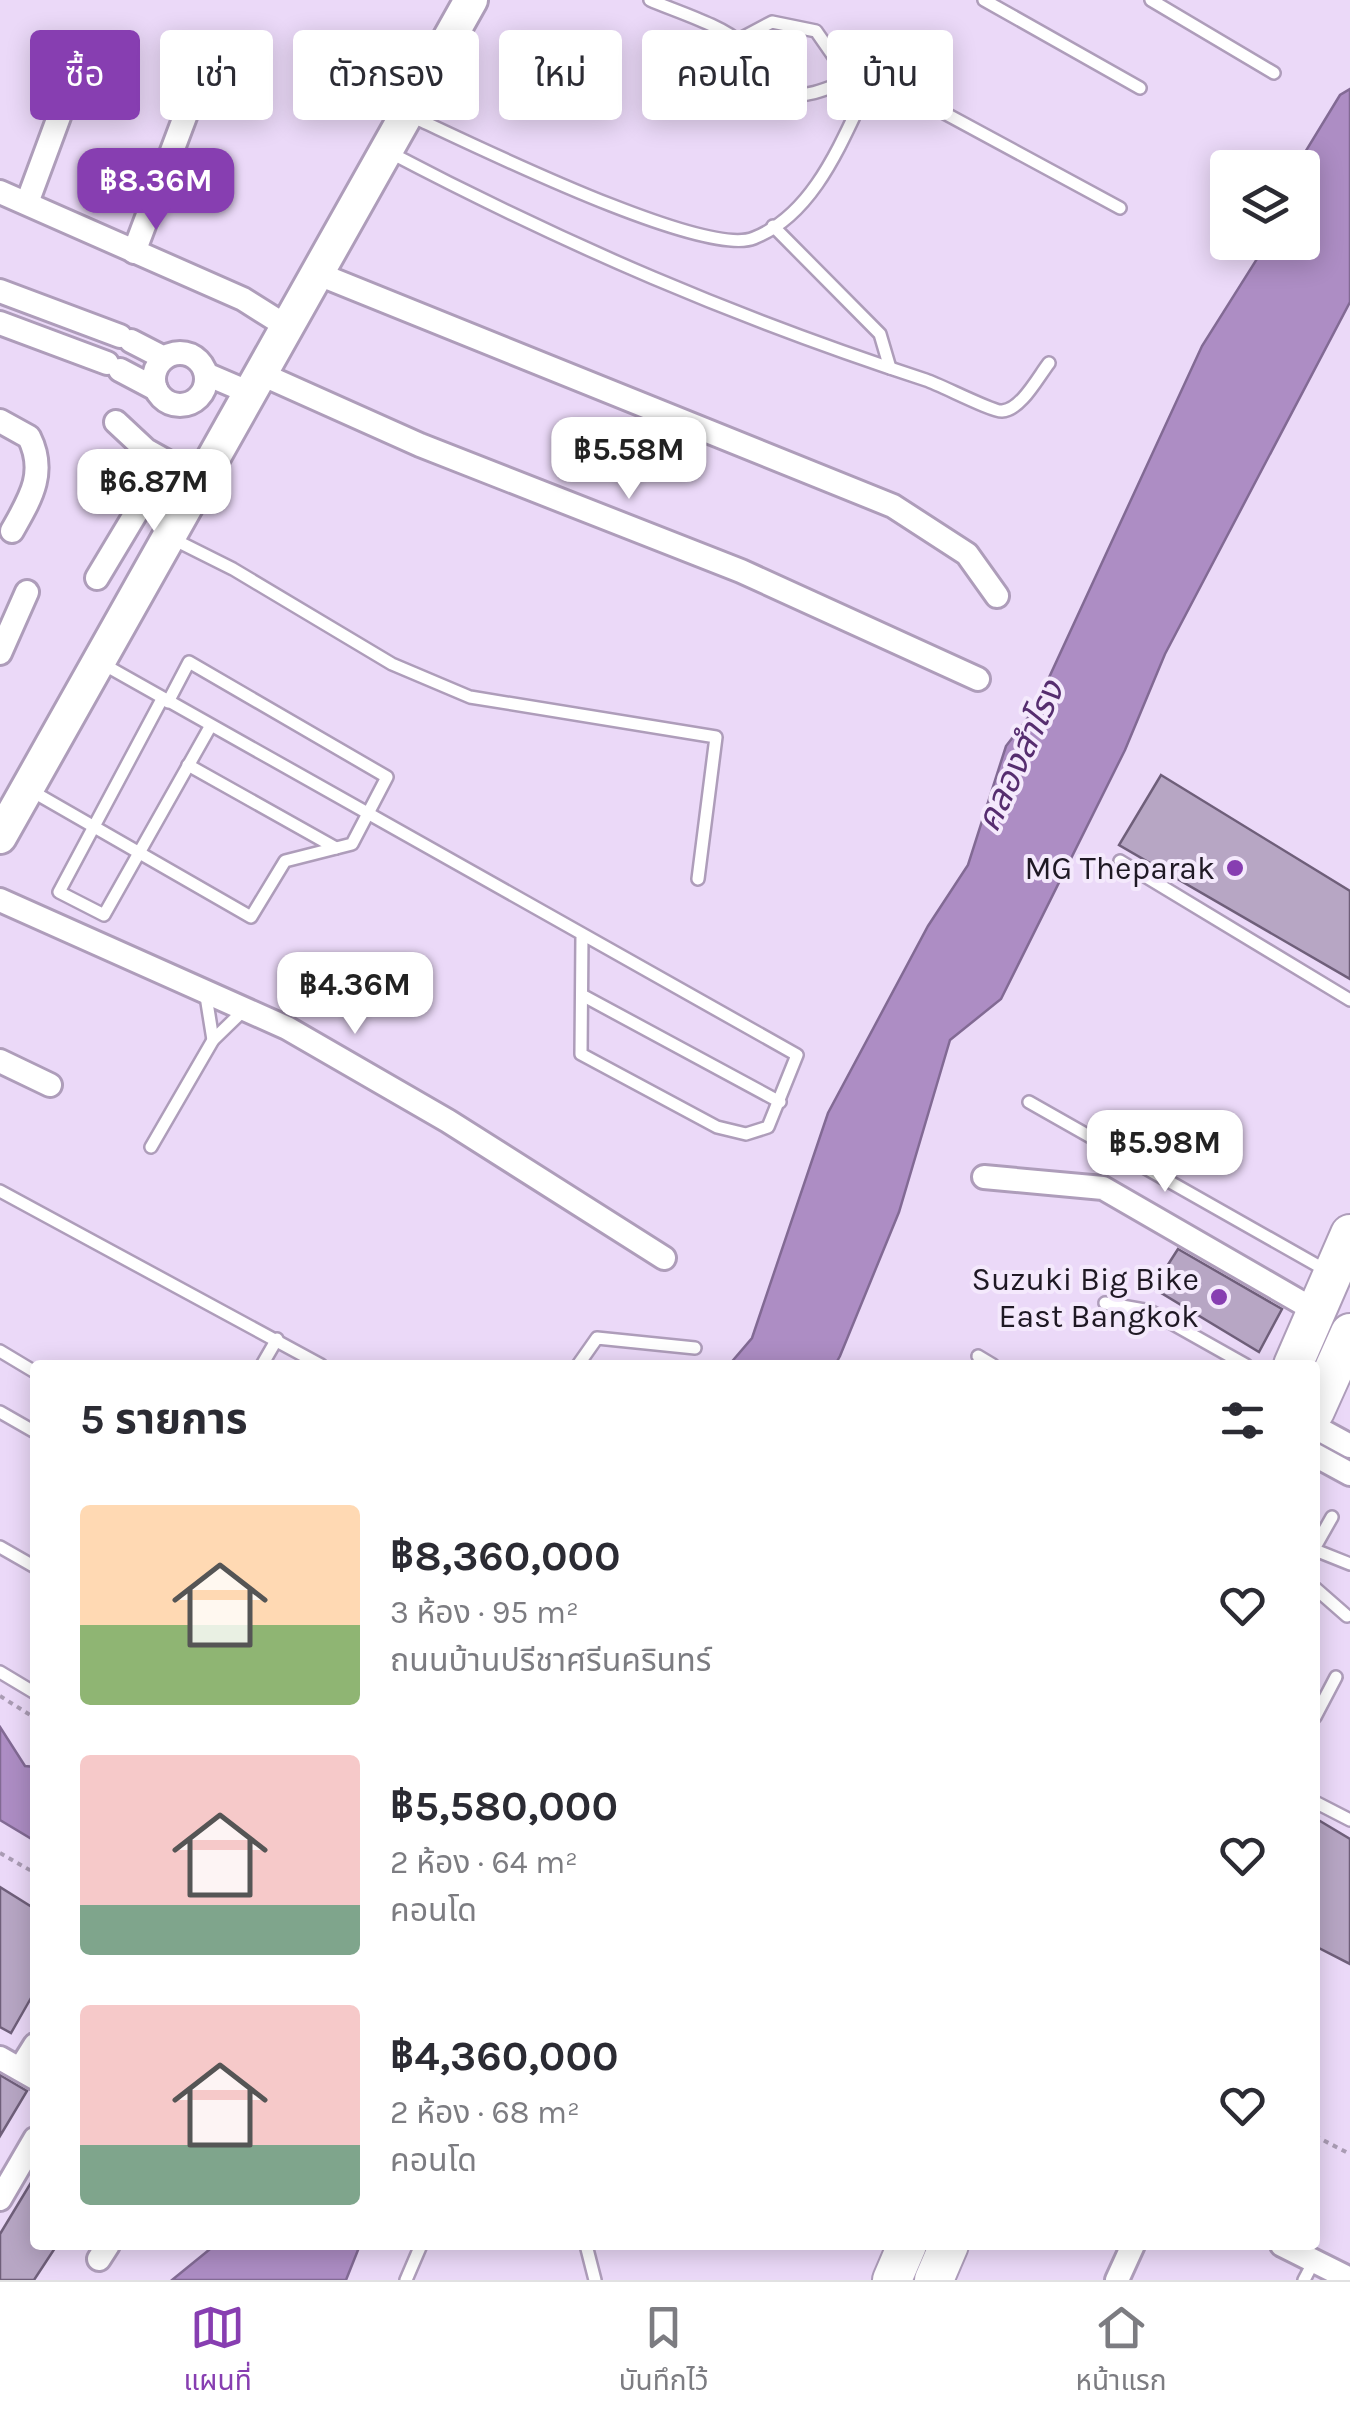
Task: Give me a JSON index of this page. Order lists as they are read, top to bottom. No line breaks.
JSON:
{"water":["คลองสำโรง"],"places":["MG Theparak","Suzuki Big Bike East Bangkok"],"page":{"chip":["ซื้อ","เช่า","ตัวกรอง","ใหม่","คอนโด","บ้าน"],"price":["฿8.36M","฿5.58M","฿6.87M","฿4.36M","฿5.98M"],"heading":"5 รายการ","list":[{"name":"฿8,360,000","note":"3 ห้อง · 95 m² · ถนนบ้านปรีชาศรีนครินทร์"},{"name":"฿5,580,000","note":"2 ห้อง · 64 m² · คอนโด"},{"name":"฿4,360,000","note":"2 ห้อง · 68 m² · คอนโด"}],"tabs":["แผนที่","บันทึกไว้","หน้าแรก"]}}
